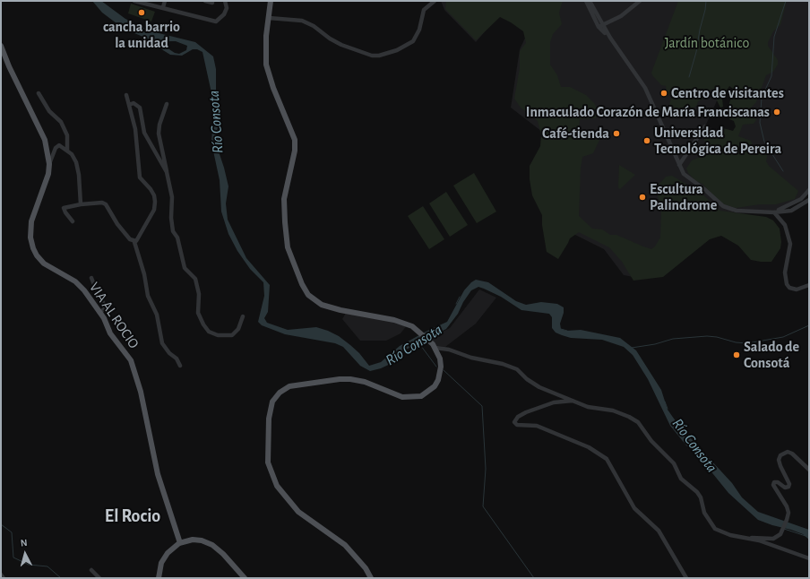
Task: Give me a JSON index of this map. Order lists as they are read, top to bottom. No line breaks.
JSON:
{"streets":{"main road":["VIA AL ROCIO"]},"districts":["El Rocio"],"water":["Río Consota"],"parks":["Jardín botánico"],"places":["cancha barrio la unidad","Centro de visitantes","Inmaculado Corazón de María Franciscanas","Café-tienda","Universidad Tecnológica de Pereira","Escultura Palindrome","Salado de Consotá"],"north":"top"}
